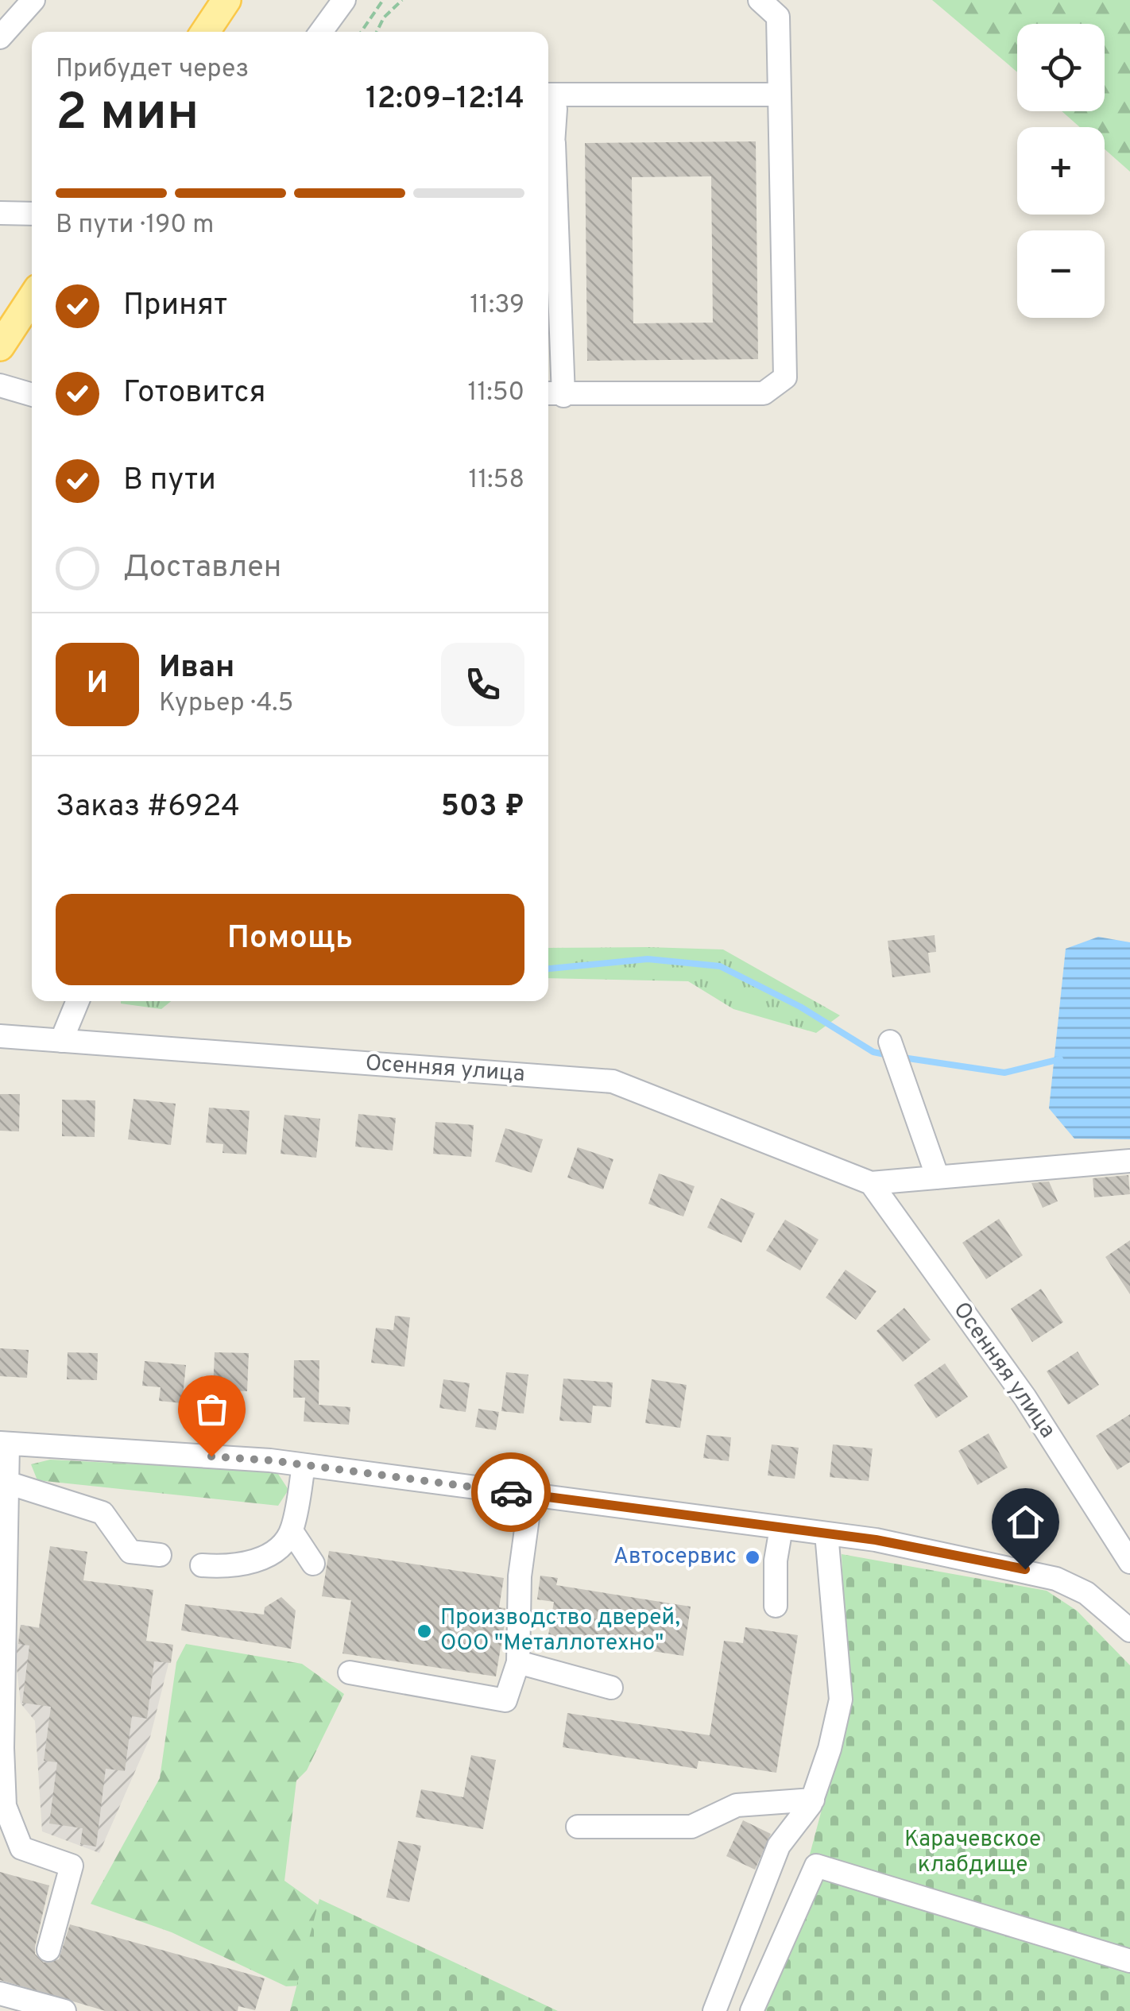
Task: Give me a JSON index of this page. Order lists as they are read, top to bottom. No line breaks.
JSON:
{"streets":{"street":["Осенняя улица"]},"parks":["Карачевское клабдище"],"places":["Автосервис","Производство дверей, ООО \"Металлотехно\""],"page":{"map_buttons":["+","−"],"heading":["2 мин","Прибудет через","12:09–12:14"],"panel":["Иван","Курьер · 4.5","Заказ #6924","503 ₽"],"bar":"В пути · 190 m","list":[["Принят","11:39"],["Готовится","11:50"],["В пути","11:58"],"Доставлен"],"round":"И","buttons":"Помощь"}}
